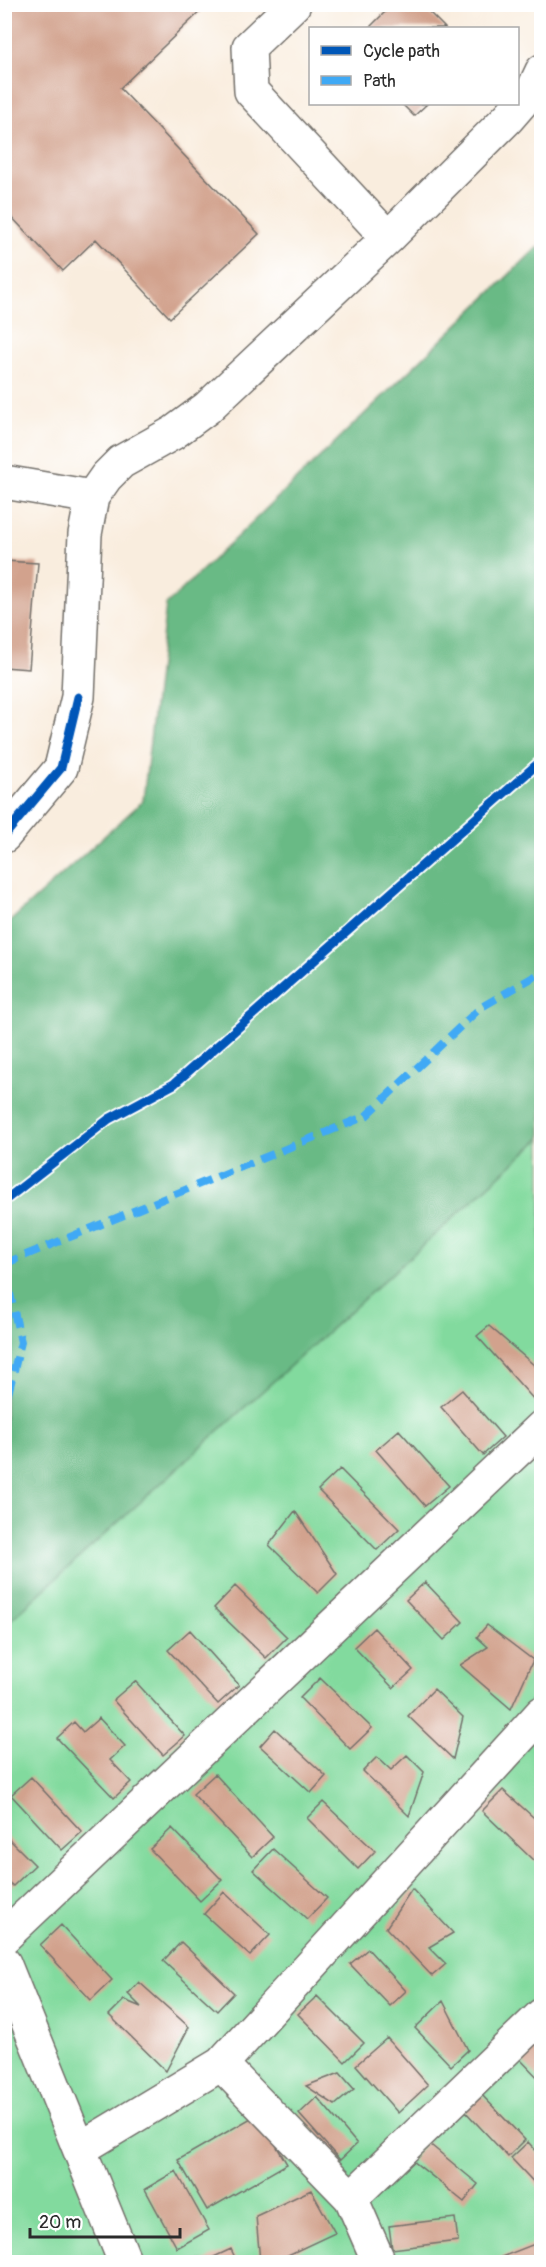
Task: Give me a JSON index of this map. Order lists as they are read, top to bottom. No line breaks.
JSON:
{"legend":["Cycle path","Path"],"scale_bar":"20 m"}
